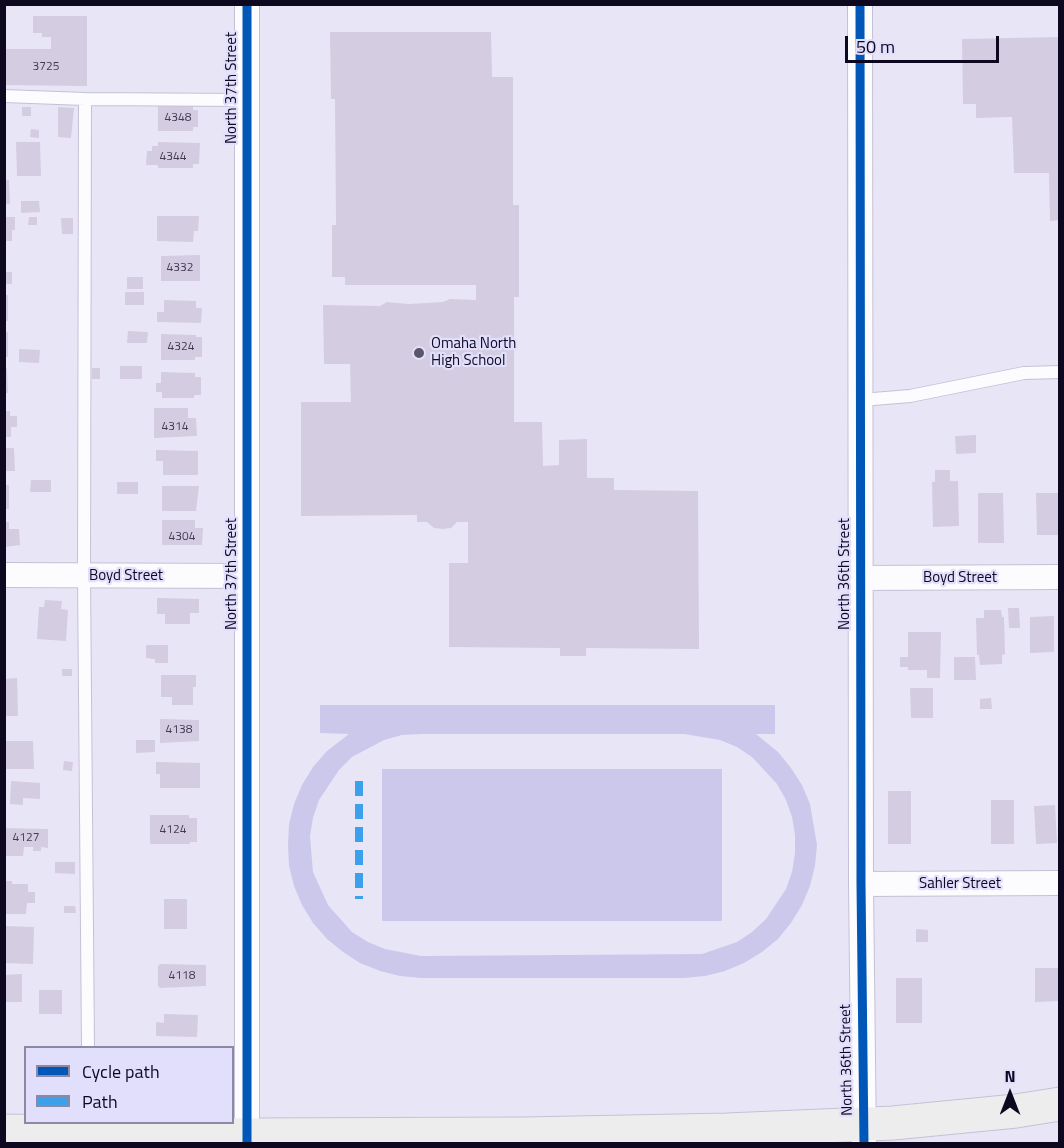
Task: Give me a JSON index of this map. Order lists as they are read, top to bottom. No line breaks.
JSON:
{"streets":{"street":["North 37th Street","North 36th Street","Boyd Street","Sahler Street"]},"crossings":[["North 37th Street","Boyd Street"],["North 36th Street","Boyd Street"],["North 36th Street","Sahler Street"]],"places":["Omaha North High School"],"house_numbers":["3725","4348","4344","4332","4324","4314","4304","4138","4124","4127","4118"],"legend":["Cycle path","Path"],"scale_bar":"50 m","north":"top"}
